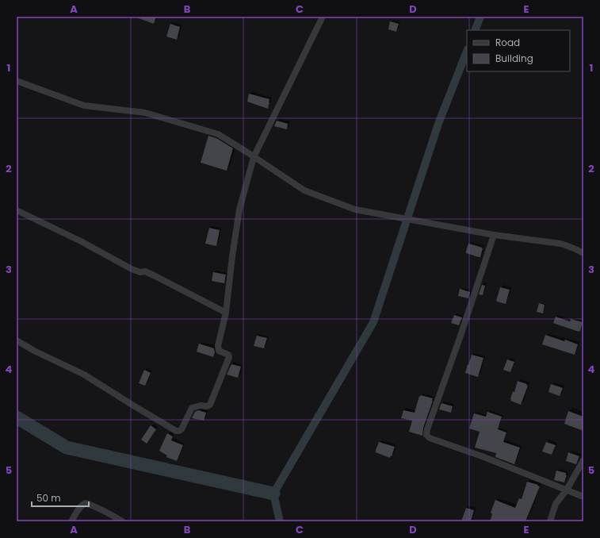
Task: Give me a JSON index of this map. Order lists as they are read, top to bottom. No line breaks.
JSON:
{"legend":["Road","Building"],"scale_bar":"50 m","grid":{"columns":["A","B","C","D","E"],"rows":["1","2","3","4","5"]}}
